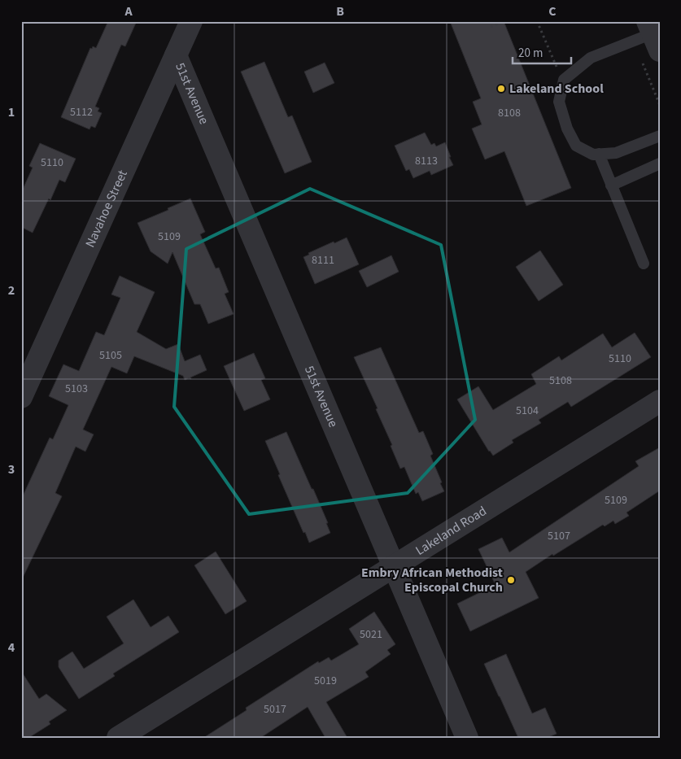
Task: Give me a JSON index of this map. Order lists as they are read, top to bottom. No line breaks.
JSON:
{"streets":{"street":["51st Avenue","Navahoe Street","Lakeland Road"]},"crossings":[["51st Avenue","Navahoe Street"],["51st Avenue","Lakeland Road"]],"places":["Lakeland School","Embry African Methodist Episcopal Church"],"house_numbers":["5112","8108","8113","5110","5109","8111","5105","5110","5108","5103","5104","5109","5107","5021","5019","5017"],"scale_bar":"20 m","grid":{"columns":["A","B","C"],"rows":["1","2","3","4"]}}
